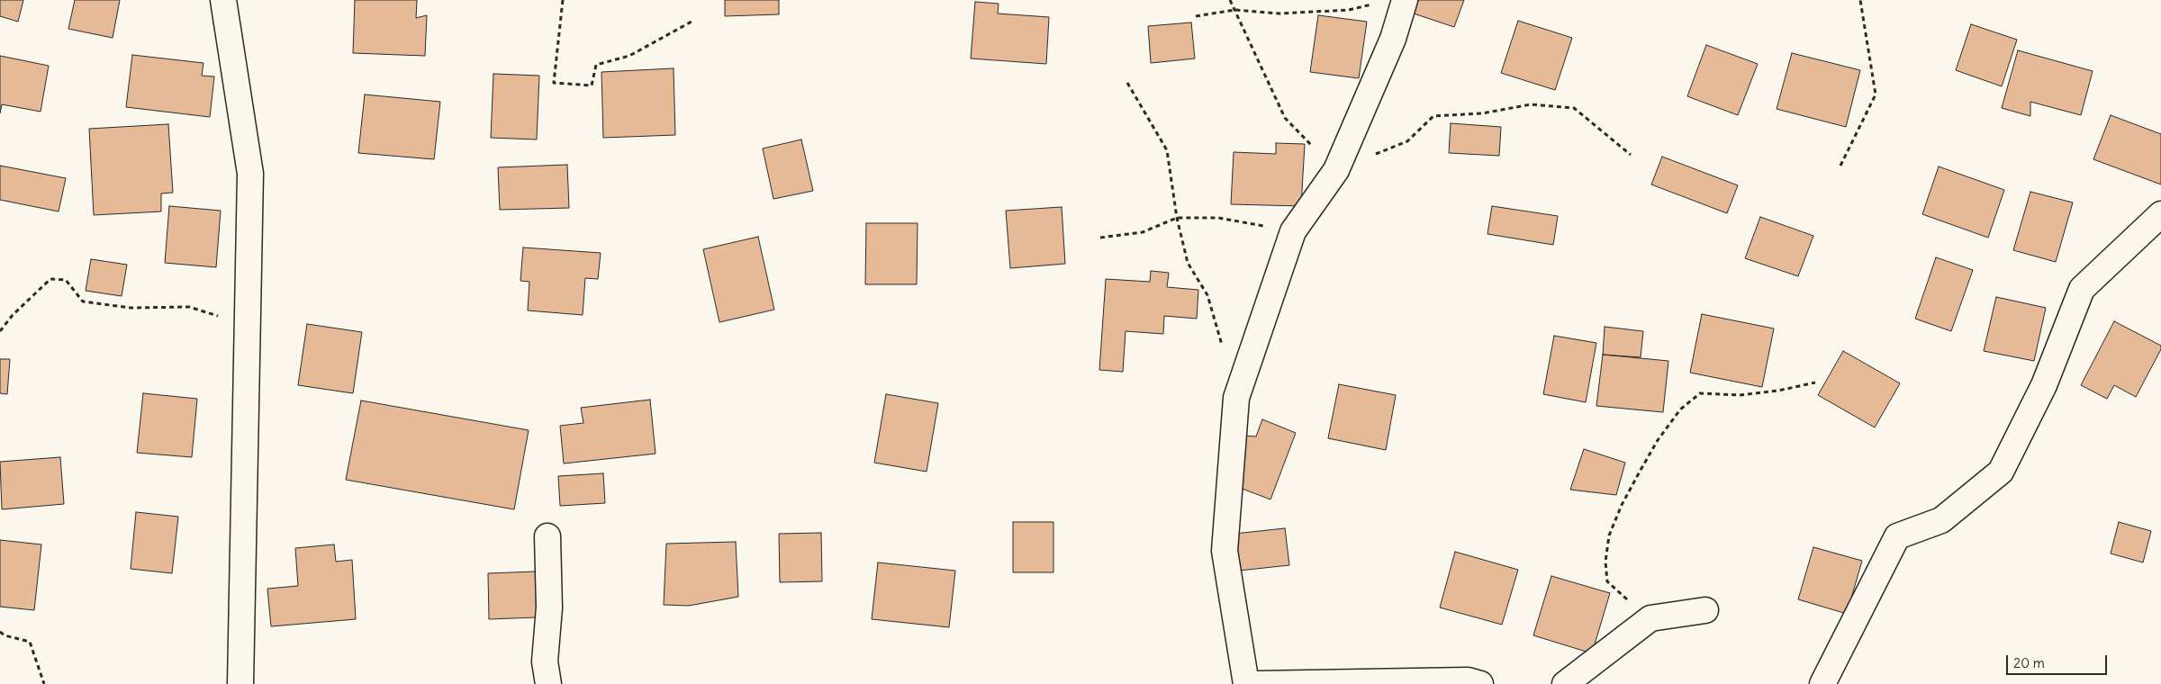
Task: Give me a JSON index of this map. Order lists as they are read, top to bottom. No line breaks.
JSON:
{"scale_bar":"20 m"}
